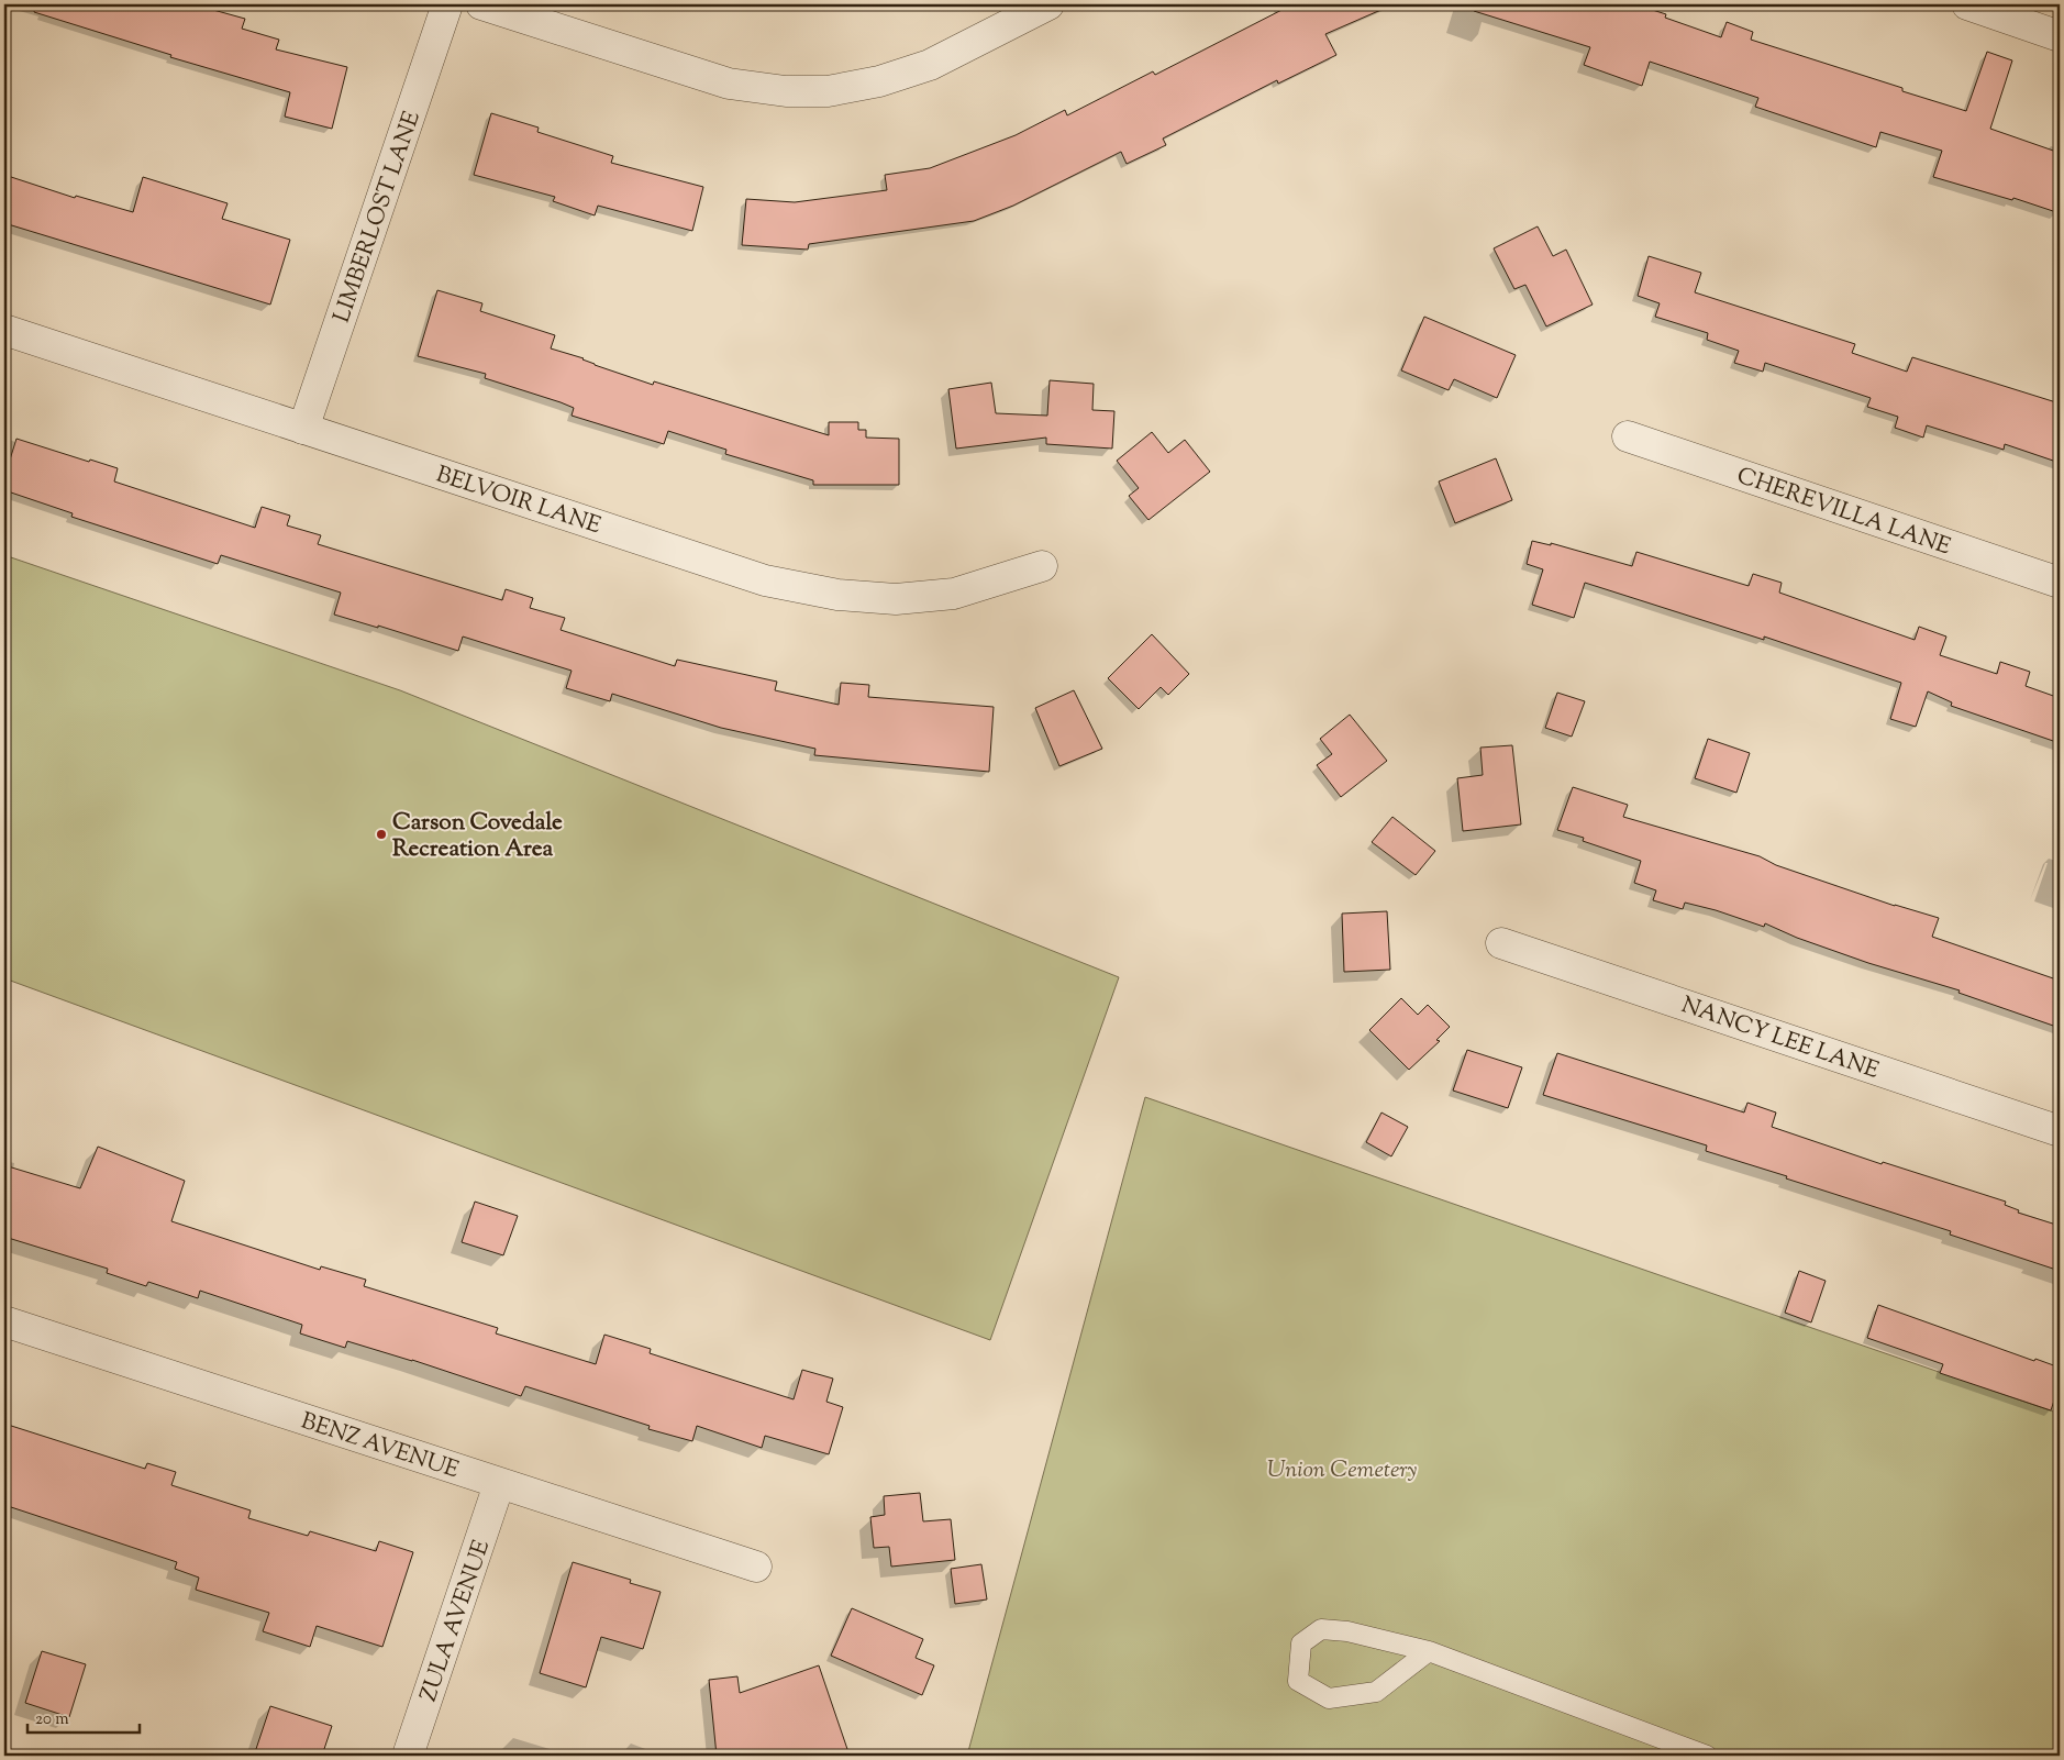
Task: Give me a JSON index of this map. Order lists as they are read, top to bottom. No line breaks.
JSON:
{"streets":{"street":["LIMBERLOST LANE","BELVOIR LANE","CHEREVILLA LANE","NANCY LEE LANE","BENZ AVENUE","ZULA AVENUE"]},"crossings":[["LIMBERLOST LANE","BELVOIR LANE"],["BENZ AVENUE","ZULA AVENUE"]],"parks":["Union Cemetery"],"places":["Carson Covedale Recreation Area"],"scale_bar":"20 m"}
